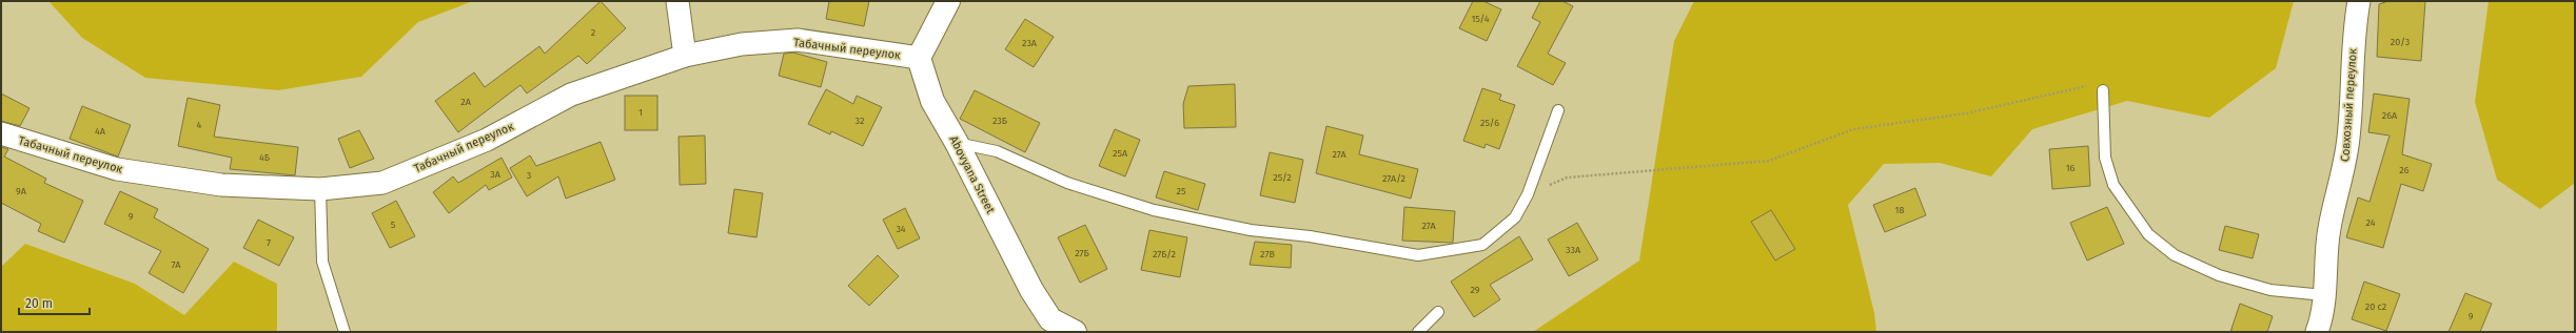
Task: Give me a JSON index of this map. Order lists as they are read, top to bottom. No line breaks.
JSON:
{"streets":{"street":["Табачный переулок","Совхозный переулок","Abovyana Street"]},"crossings":[["Табачный переулок","Abovyana Street"]],"house_numbers":["15/4","2","20/3","23А","2А","1","26А","32","23Б","25/6","4","4А","25А","27А","4Б","16","26","3А","3","25/2","27А/2","9А","25","18","9","24","5","27А","34","7","33А","27Б","27Б/2","27В","7А","29","20 с2","9"],"scale_bar":"20 m"}
